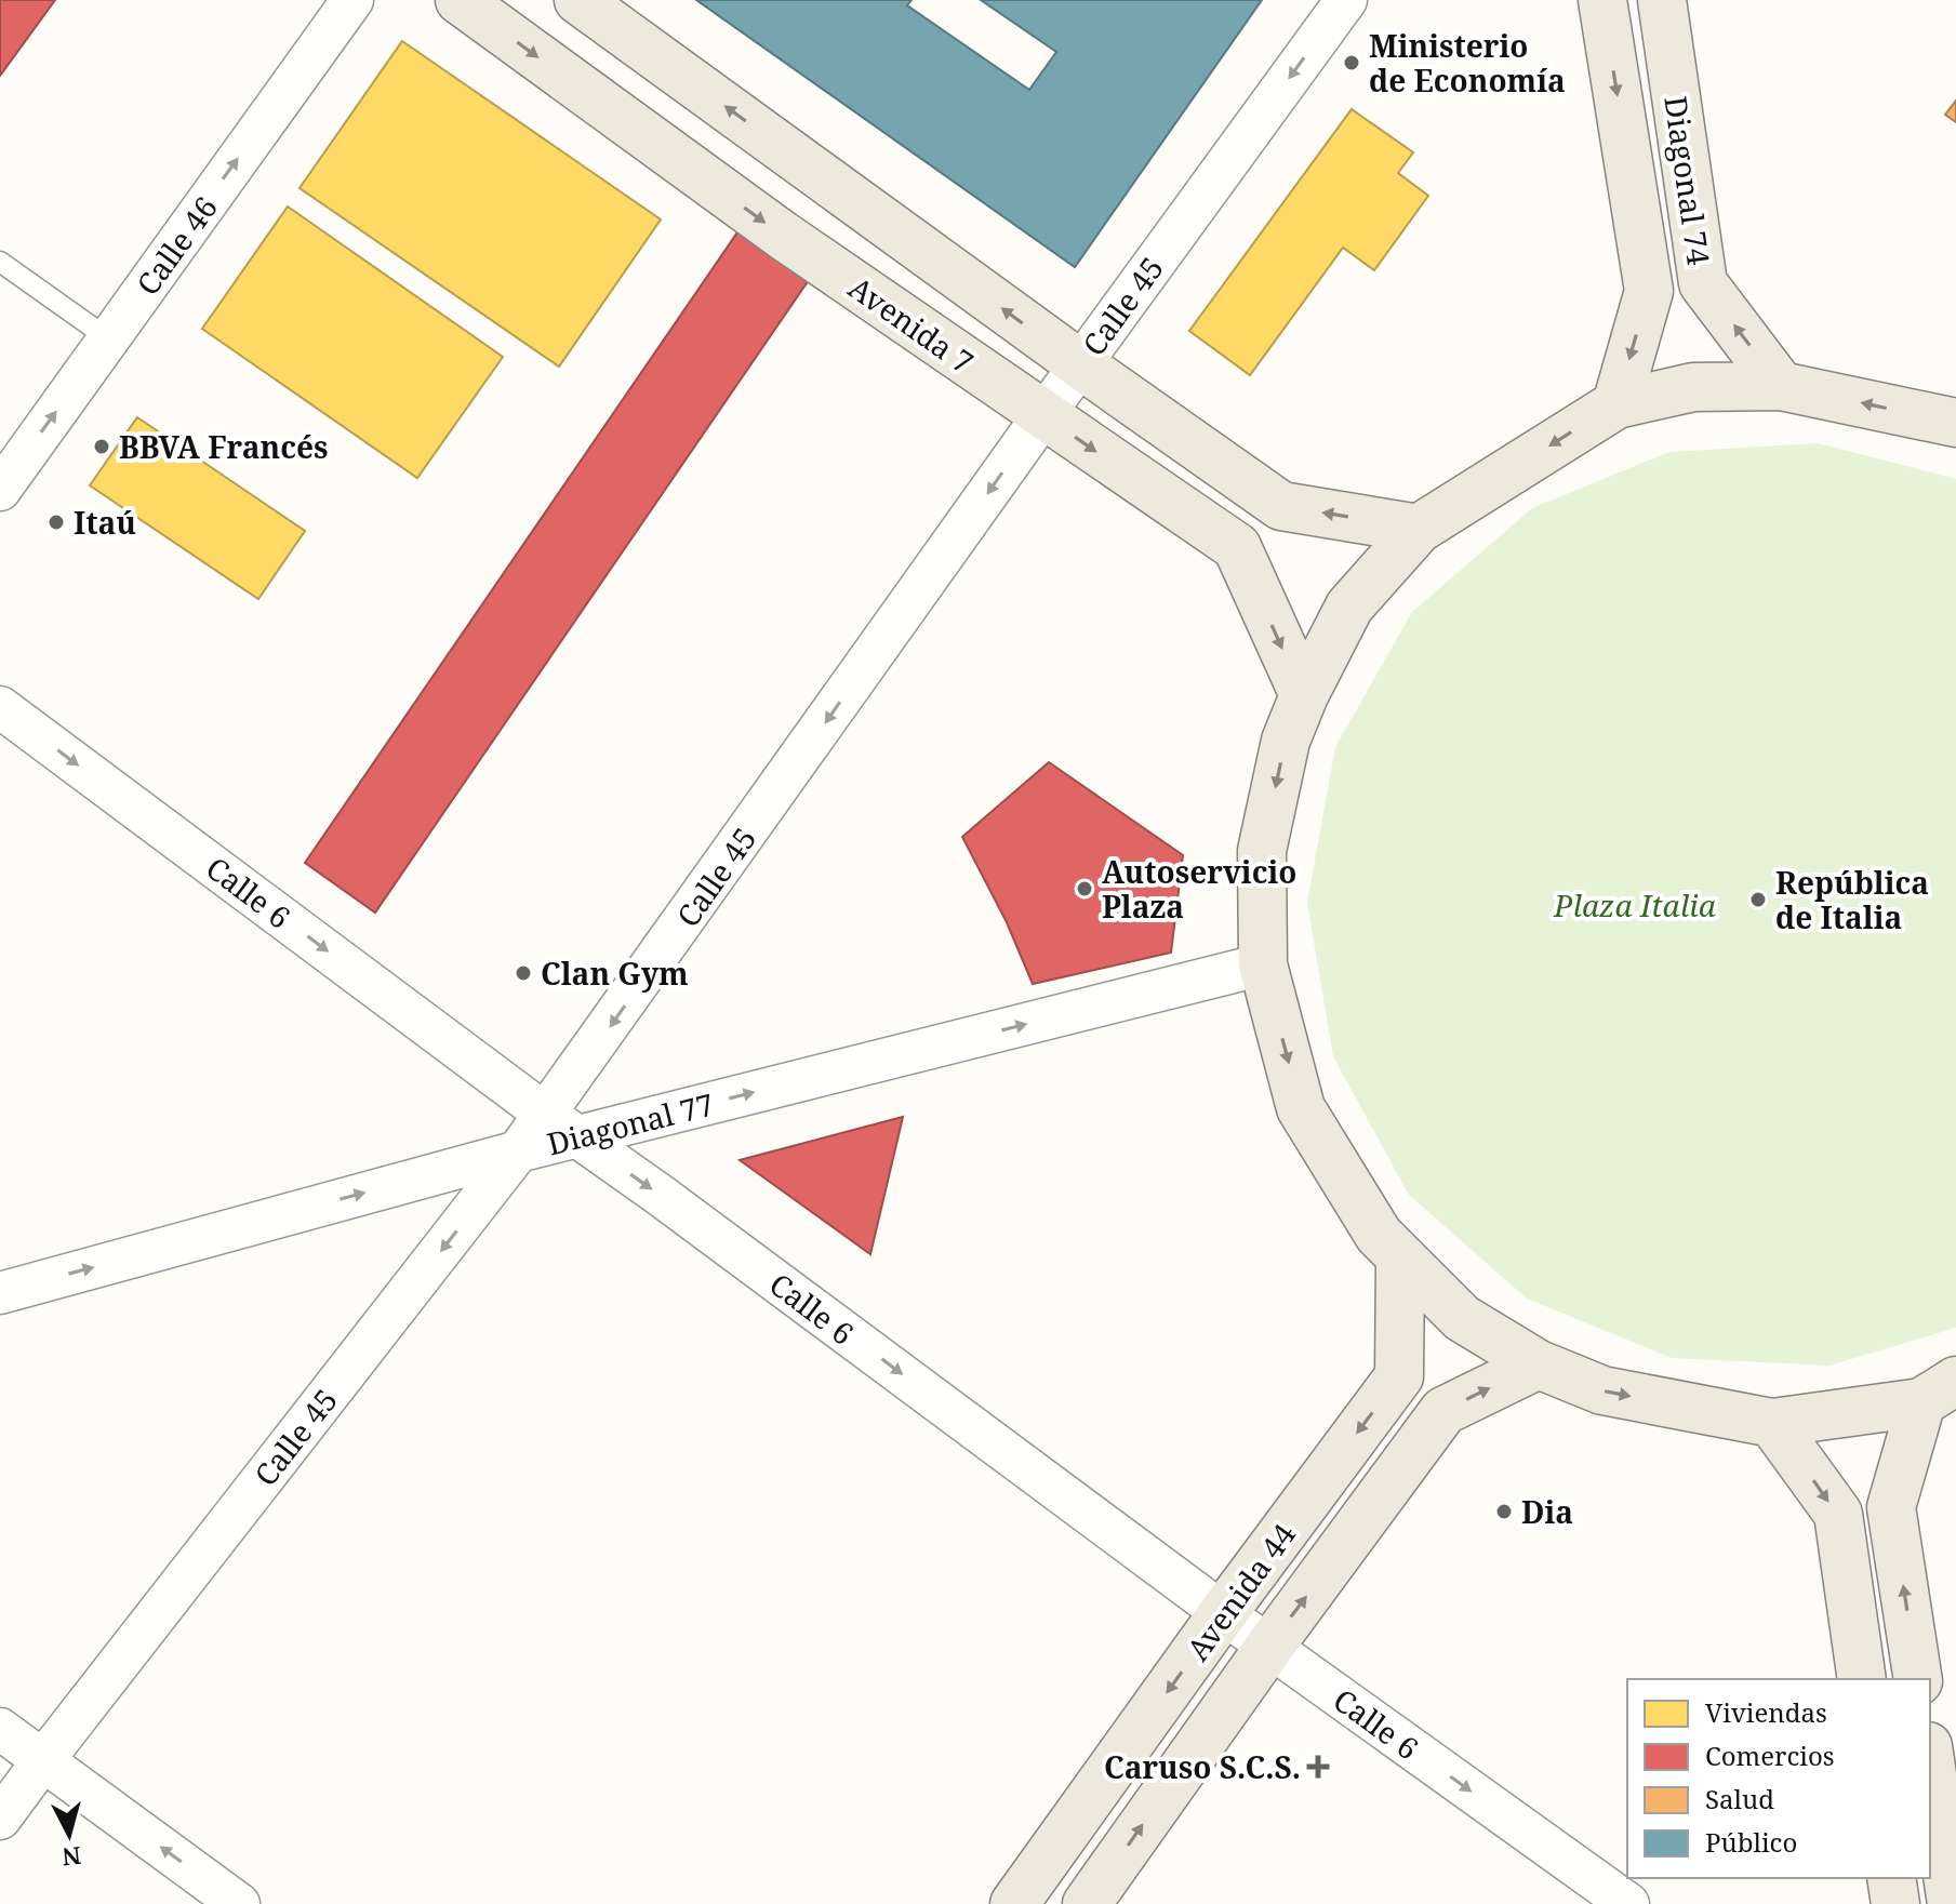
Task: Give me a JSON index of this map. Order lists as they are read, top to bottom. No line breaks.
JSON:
{"streets":{"main road":["Diagonal 74","Avenida 7","Avenida 44"],"street":["Calle 46","Calle 45","Calle 6","Diagonal 77"]},"crossings":[["Calle 45","Avenida 7"],["Calle 45","Calle 6"],["Calle 45","Diagonal 77"],["Calle 6","Diagonal 77"],["Calle 6","Avenida 44"]],"one_way":["Calle 46","Calle 45","Calle 6","Diagonal 77"],"parks":["Plaza Italia"],"places":{"other":["Ministerio de Economía","BBVA Francés","Itaú","Autoservicio Plaza","República de Italia","Clan Gym","Dia"],"health":["Caruso S.C.S."]},"legend":["Viviendas","Comercios","Salud","Público"],"north":"bottom"}
